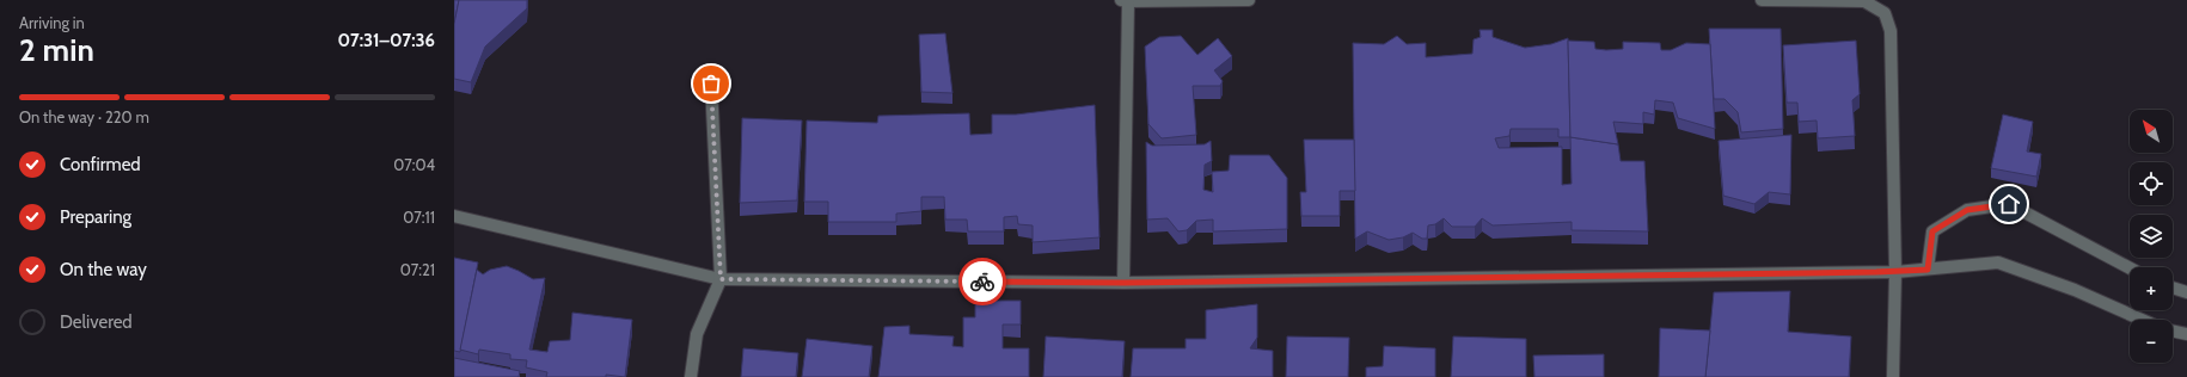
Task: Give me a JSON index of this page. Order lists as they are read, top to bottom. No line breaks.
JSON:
{"north":"top left","page":{"heading":["2 min","Arriving in","07:31–07:36"],"bar":"On the way · 220 m","map_buttons":["+","−"],"list":[["Confirmed","07:04"],["Preparing","07:11"],["On the way","07:21"],"Delivered"]}}
